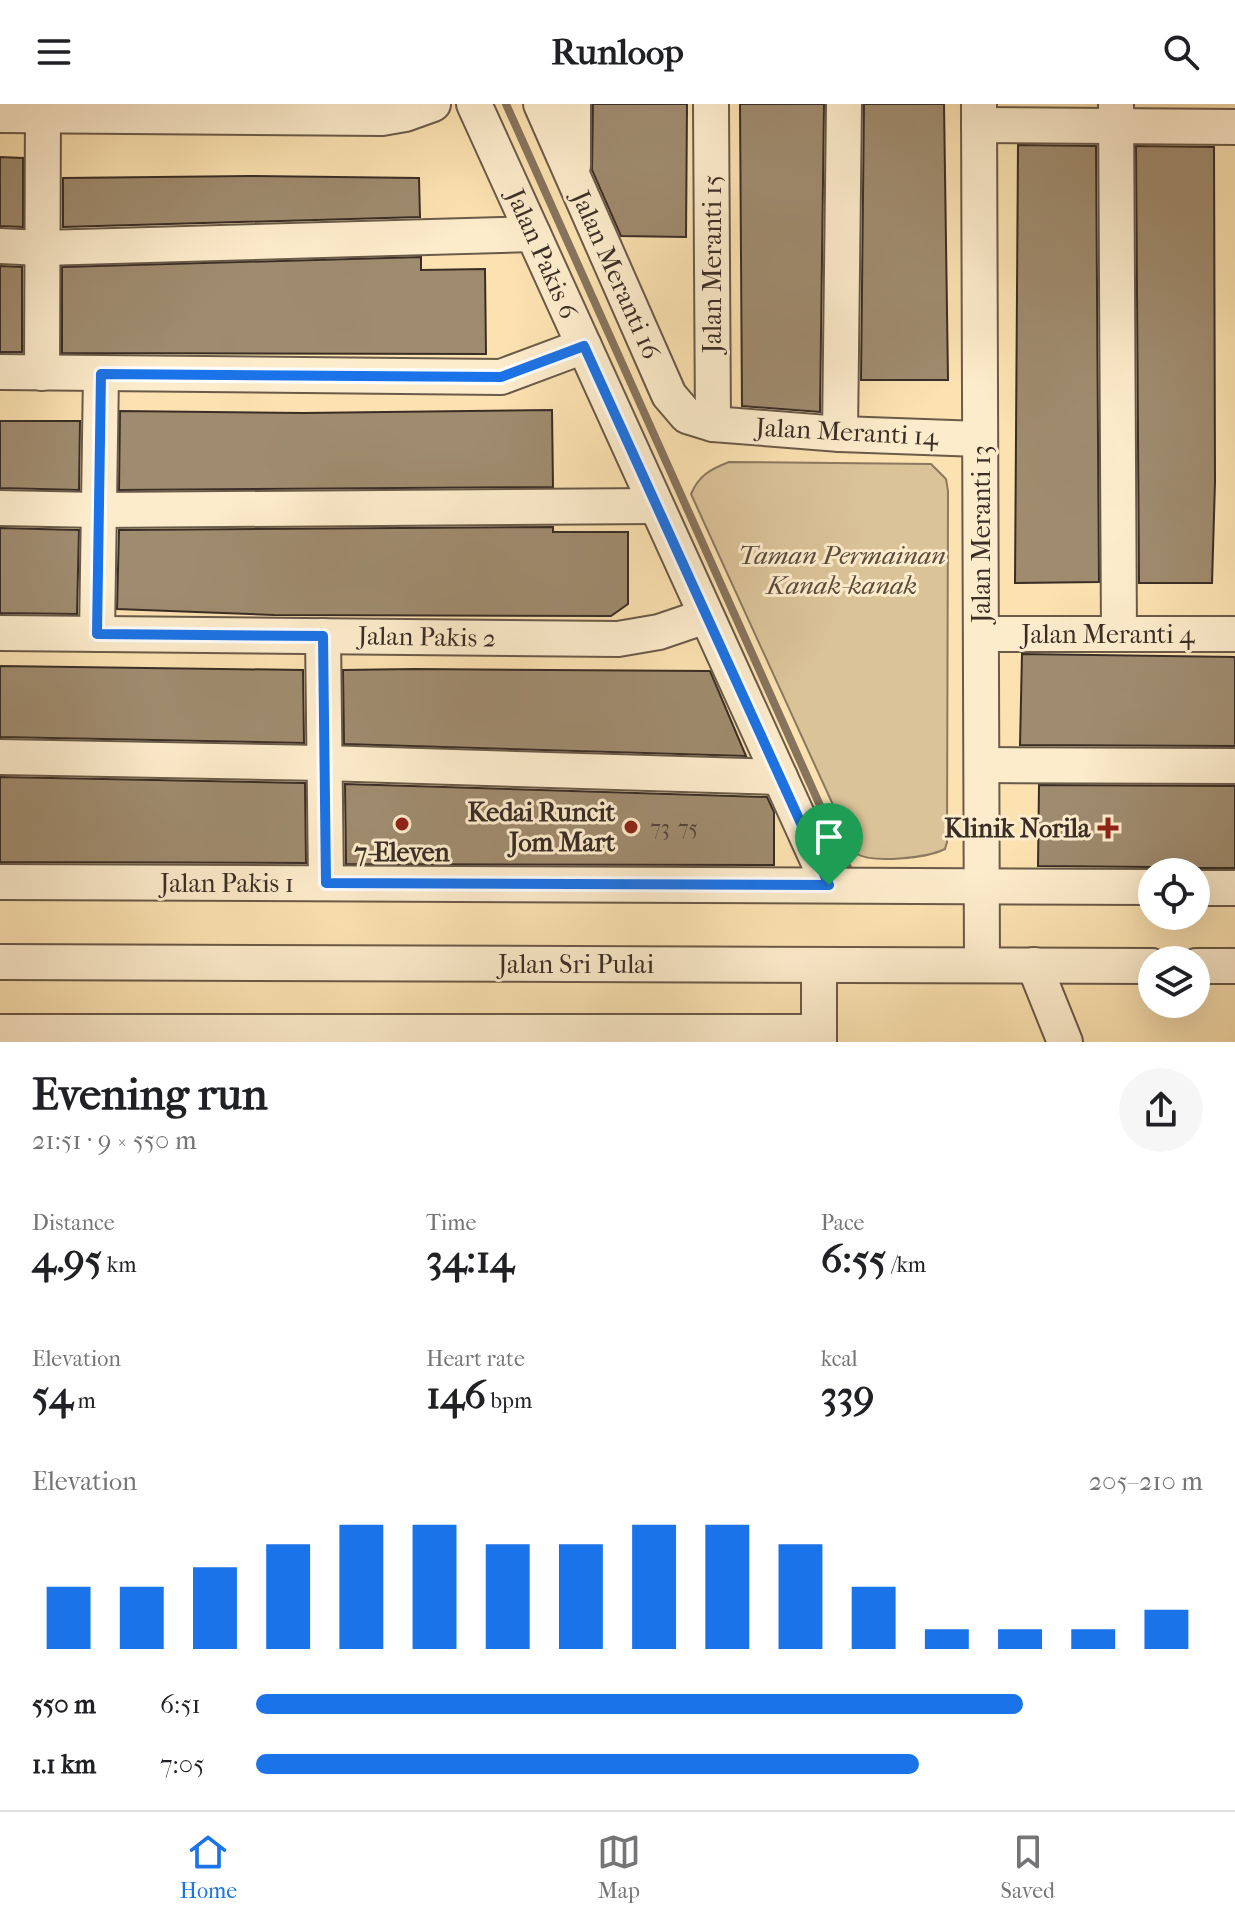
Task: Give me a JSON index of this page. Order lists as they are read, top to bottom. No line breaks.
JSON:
{"streets":{"street":["Jalan Pakis 6","Jalan Meranti 15","Jalan Meranti 16","Jalan Meranti 14","Jalan Meranti 13","Jalan Meranti 4","Jalan Pakis 2","Jalan Pakis 1","Jalan Sri Pulai"]},"crossings":[["Jalan Pakis 6","Jalan Pakis 2"],["Jalan Pakis 6","Jalan Pakis 1"],["Jalan Meranti 15","Jalan Meranti 16"],["Jalan Meranti 15","Jalan Meranti 14"],["Jalan Meranti 16","Jalan Meranti 14"],["Jalan Meranti 14","Jalan Meranti 13"],["Jalan Meranti 13","Jalan Meranti 4"],["Jalan Meranti 13","Jalan Pakis 1"],["Jalan Meranti 13","Jalan Sri Pulai"]],"parks":["Taman Permainan Kanak-kanak"],"places":{"other":["7-Eleven","Kedai Runcit Jom Mart"],"health":["Klinik Norila"]},"house_numbers":["73","75"],"page":{"header":"Runloop","heading":["Evening run","21:51 · 9 × 550 m"],"stats":[["Distance","4.95 km"],["Time","34:14"],["Pace","6:55 /km"],["Elevation","54 m"],["Heart rate","146 bpm"],["kcal","339"]],"chart":["Elevation","205–210 m"],"list":[{"name":"550 m","note":"6:51"},{"name":"1.1 km","note":"7:05"}],"tabs":["Home","Map","Saved"]}}
